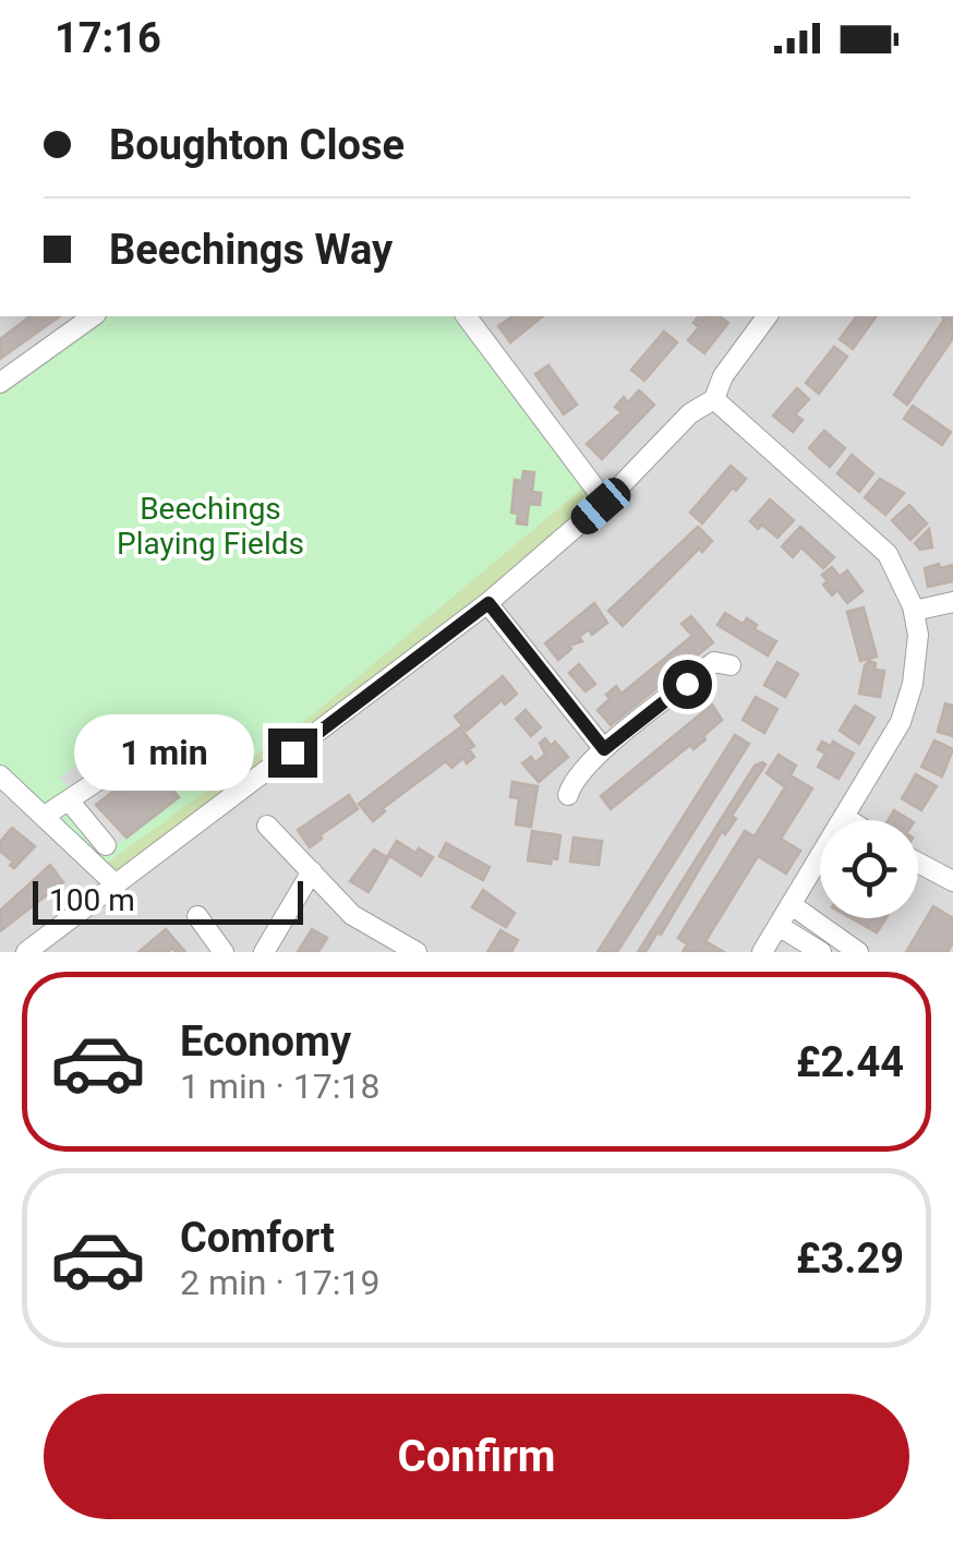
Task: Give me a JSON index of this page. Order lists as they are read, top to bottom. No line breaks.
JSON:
{"parks":["Beechings Playing Fields"],"scale_bar":"100 m","page":{"status":"17:16","banner":["Boughton Close","Beechings Way"],"bubble":"1 min","scale":"100 m","list":[{"name":"Economy","note":"1 min · 17:18","value":"£2.44"},{"name":"Comfort","note":"2 min · 17:19","value":"£3.29"}],"buttons":"Confirm"}}
